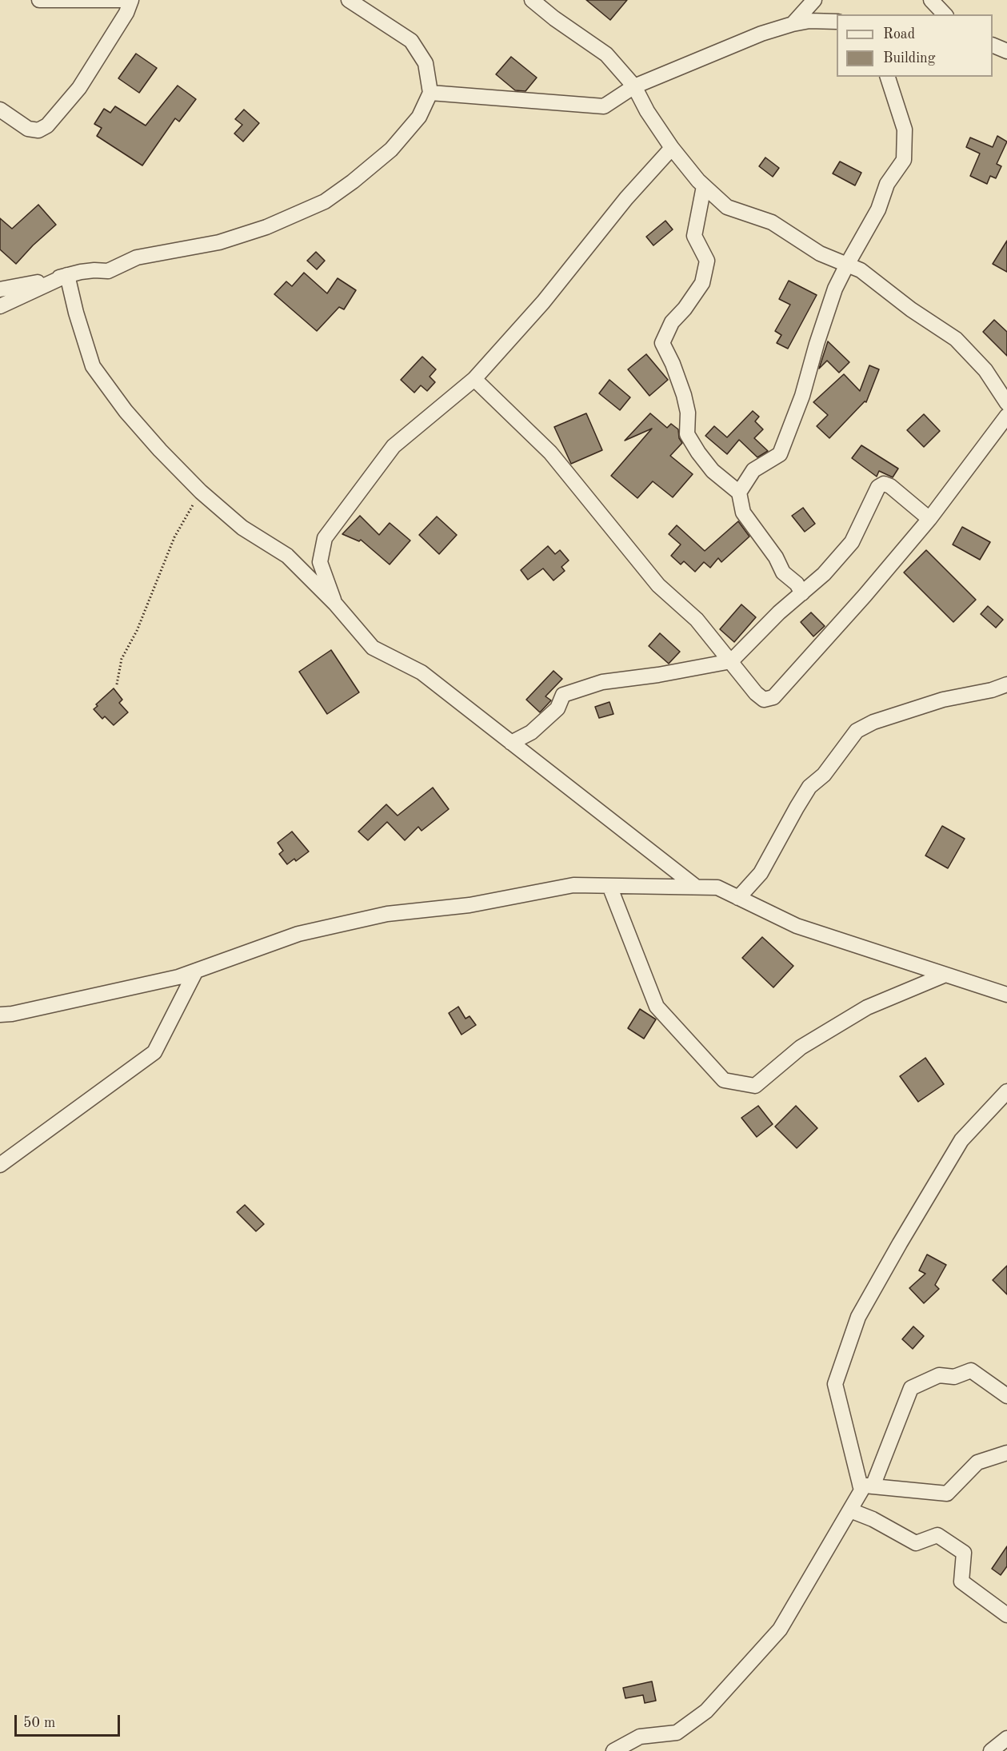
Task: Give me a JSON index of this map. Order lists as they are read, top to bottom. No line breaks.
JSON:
{"legend":["Road","Building"],"scale_bar":"50 m"}
